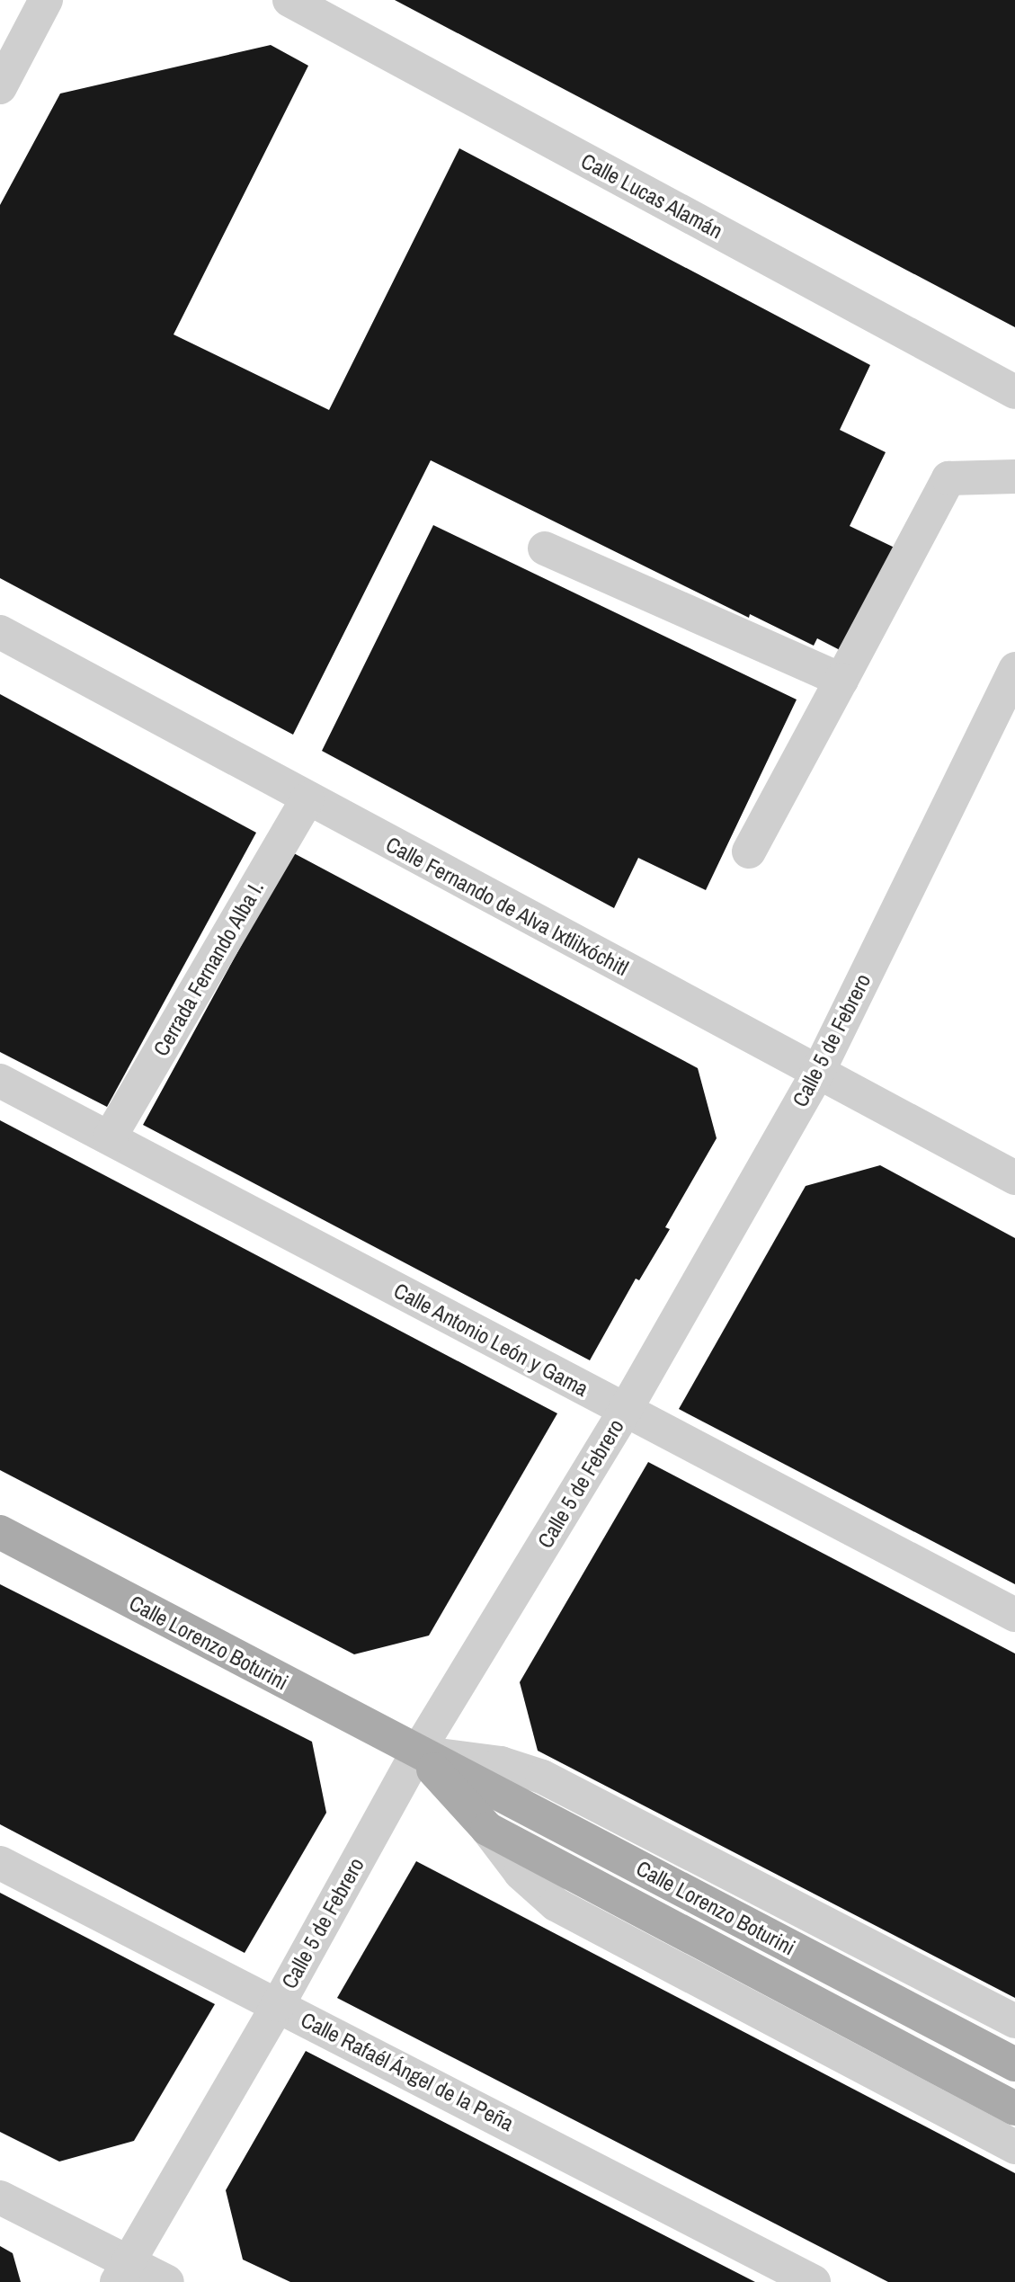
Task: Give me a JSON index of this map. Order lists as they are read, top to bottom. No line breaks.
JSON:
{"streets":{"main road":["Calle Lorenzo Boturini"],"street":["Calle Lucas Alamán","Calle Fernando de Alva Ixtlilxóchitl","Cerrada Fernando Alba I.","Calle 5 de Febrero","Calle Antonio León y Gama","Calle Rafaél Ángel de la Peña"]},"crossings":[["Calle Fernando de Alva Ixtlilxóchitl","Cerrada Fernando Alba I."],["Calle Fernando de Alva Ixtlilxóchitl","Calle 5 de Febrero"],["Cerrada Fernando Alba I.","Calle Antonio León y Gama"],["Calle 5 de Febrero","Calle Antonio León y Gama"],["Calle 5 de Febrero","Calle Lorenzo Boturini"],["Calle 5 de Febrero","Calle Rafaél Ángel de la Peña"]]}
